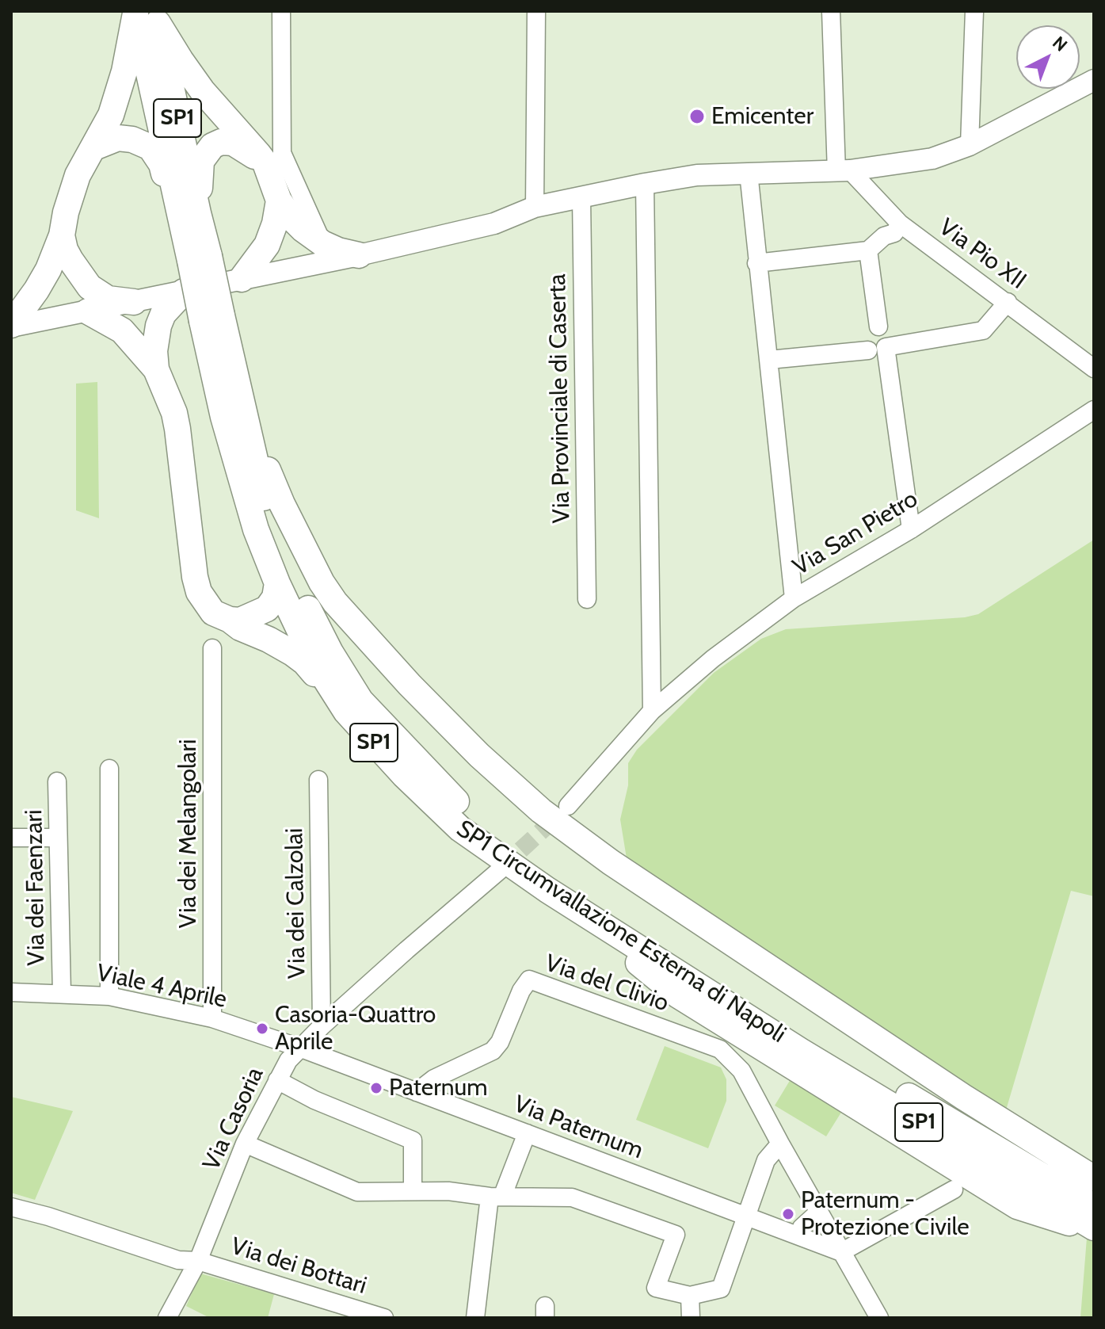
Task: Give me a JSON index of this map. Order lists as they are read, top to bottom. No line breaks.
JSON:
{"streets":{"highway":["SP1","SP1 Circumvallazione Esterna di Napoli"],"street":["Via Pio XII","Via Provinciale di Caserta","Via San Pietro","Via dei Melangolari","Via dei Faenzari","Via dei Calzolai","Via del Clivio","Viale 4 Aprile","Via Casoria","Via Paternum","Via dei Bottari"]},"crossings":[["Via dei Melangolari","Viale 4 Aprile"],["Via dei Faenzari","Viale 4 Aprile"],["Via dei Calzolai","Via Casoria"],["Via del Clivio","Via Paternum"],["Viale 4 Aprile","Via Casoria"],["Viale 4 Aprile","Via Paternum"],["Via Casoria","Via Paternum"],["Via Casoria","Via dei Bottari"]],"places":["Emicenter","Casoria-Quattro Aprile","Paternum","Paternum - Protezione Civile"],"north":"top right"}
